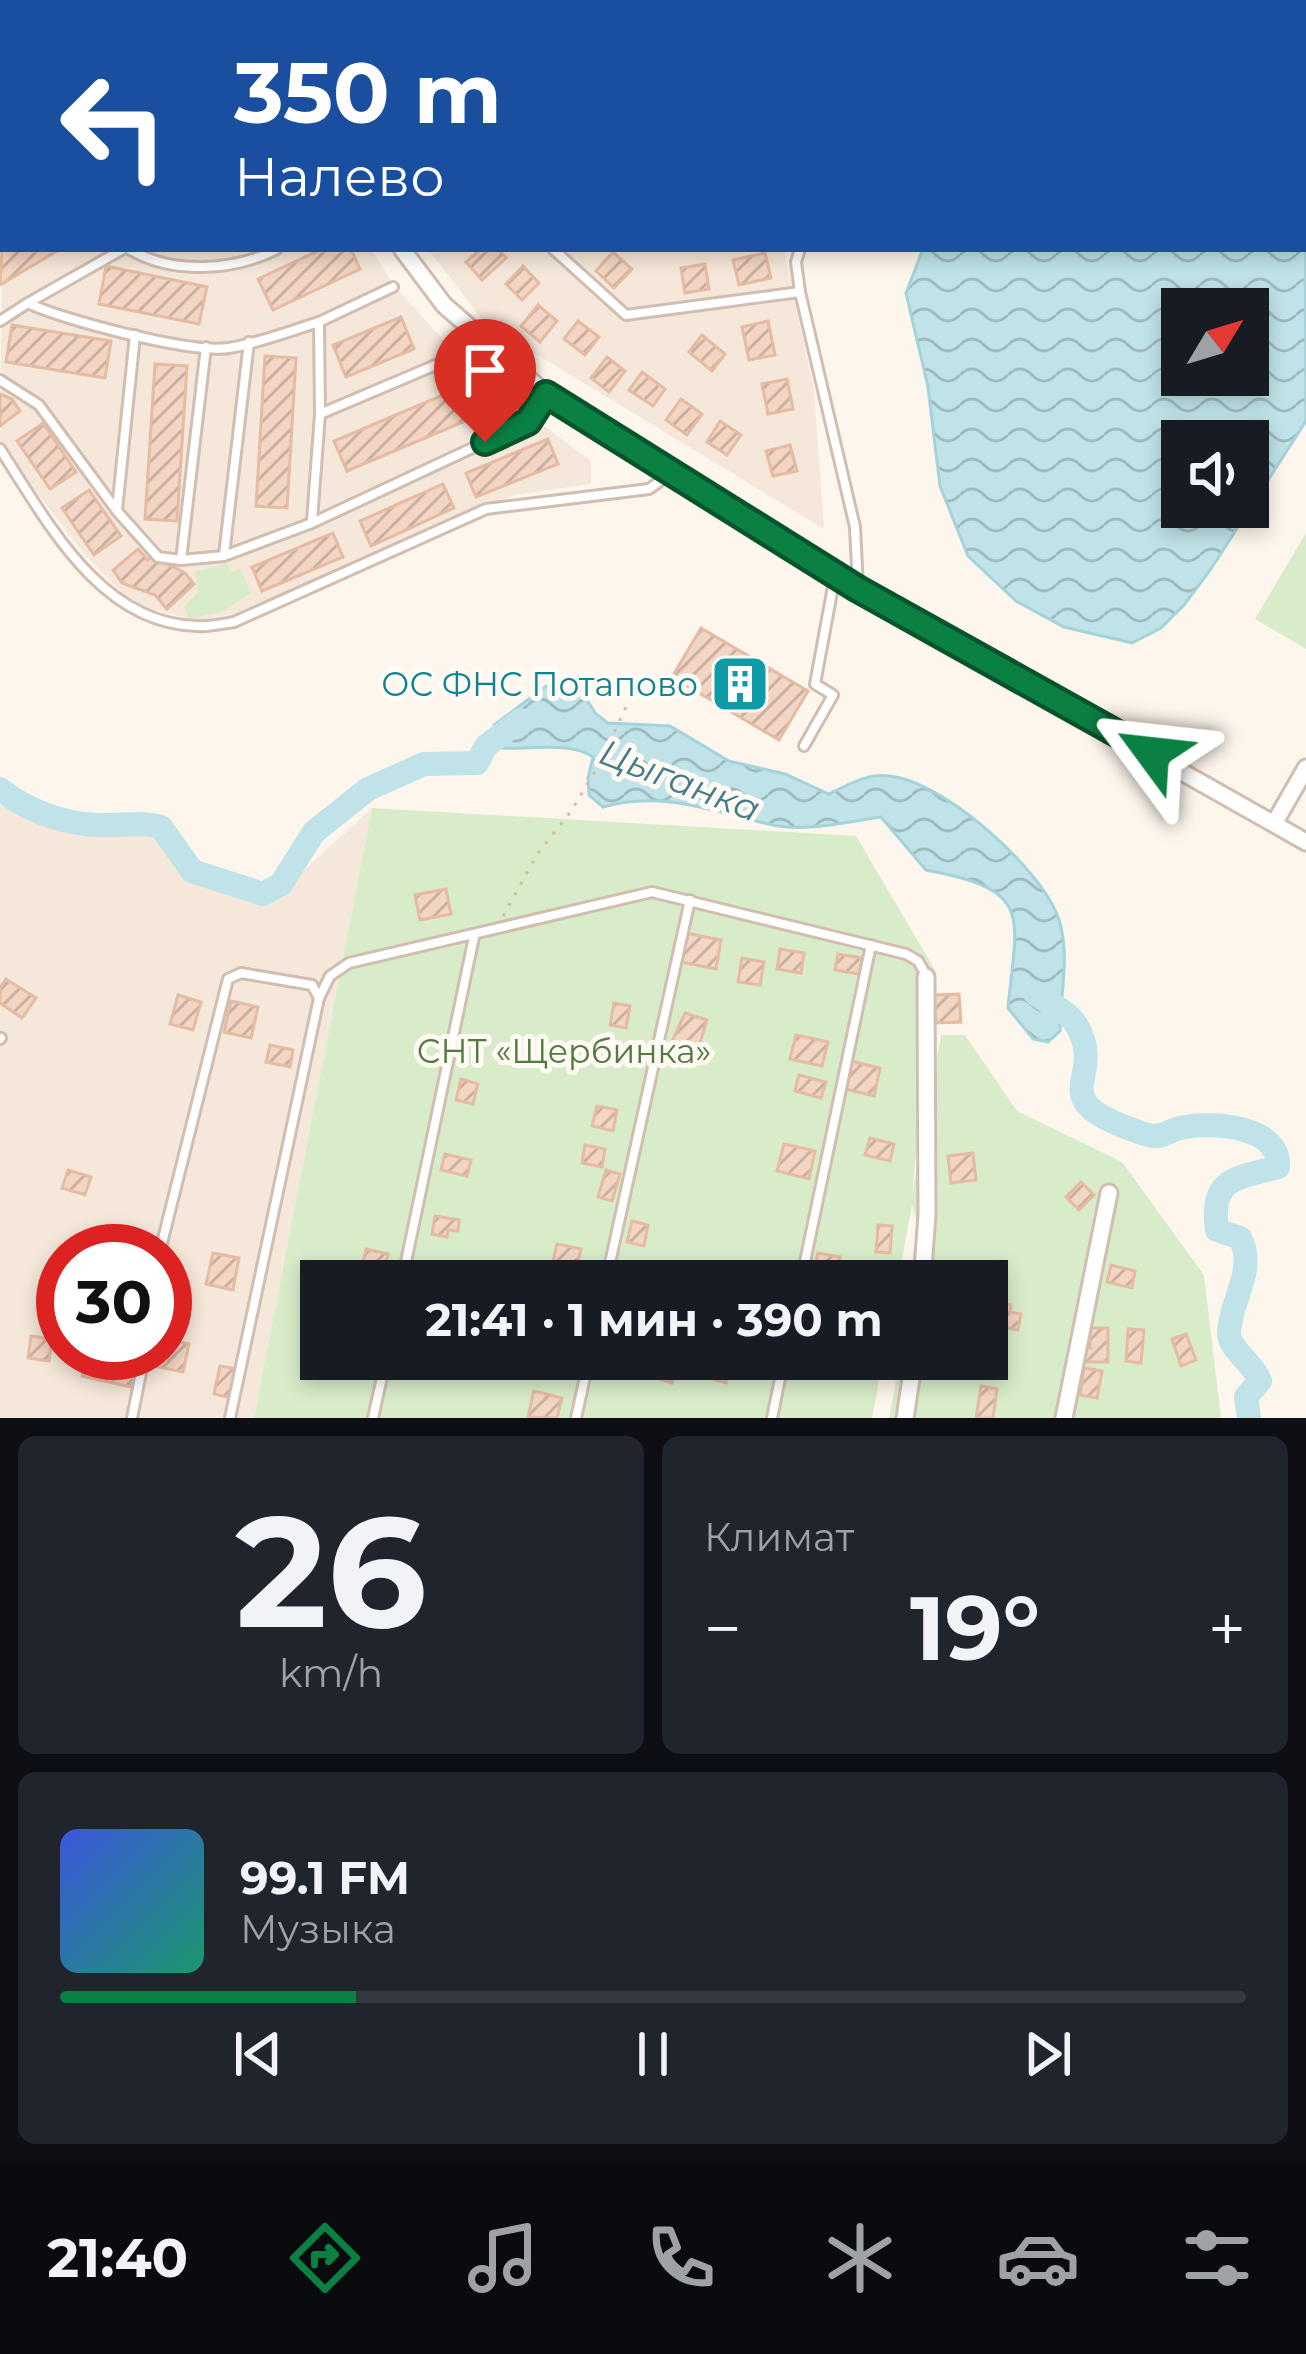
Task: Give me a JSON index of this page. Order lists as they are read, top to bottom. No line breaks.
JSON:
{"water":["Цыганка"],"parks":["СНТ «Щербинка»"],"places":{"building":["ОС ФНС Потапово"]},"north":"top right","page":{"turn":["350 m","Налево"],"limit":"30","trip":"21:41 · 1 мин · 390 m","tile":[["26","km/h"],"Климат"],"heat":["−","19°","+"],"song":["99.1 FM","Музыка"],"tabs":"21:40"}}
